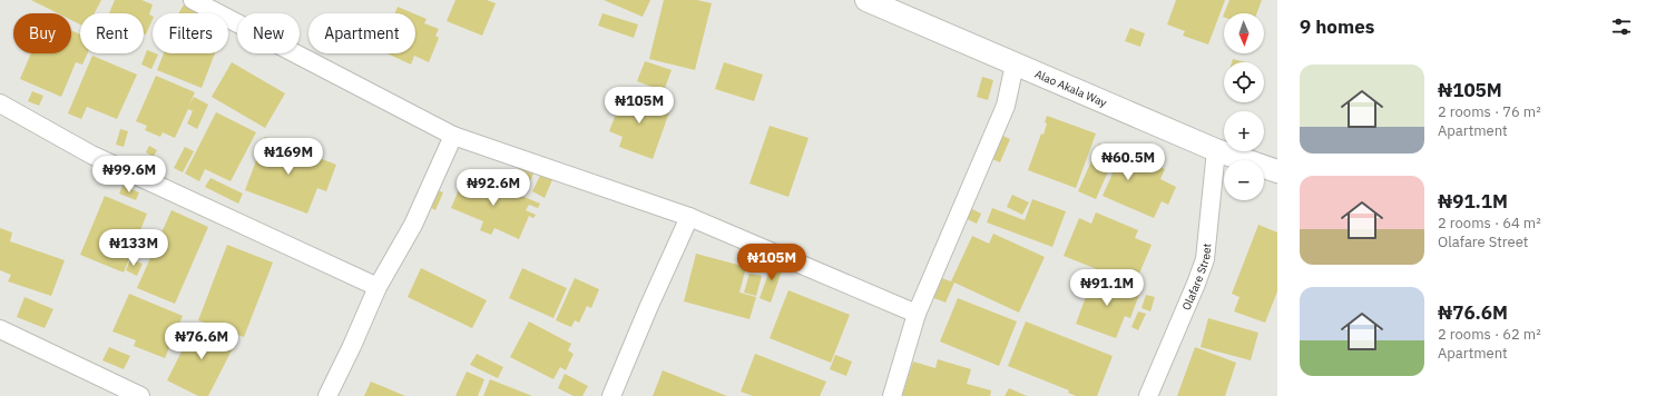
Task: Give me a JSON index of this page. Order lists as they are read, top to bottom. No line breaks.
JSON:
{"streets":{"street":["Alao Akala Way","Olafare Street"]},"crossings":[["Alao Akala Way","Olafare Street"]],"north":"bottom","page":{"heading":"9 homes","map_buttons":["+","−"],"chip":["Buy","Rent","Filters","New","Apartment"],"list":[{"name":"₦105M","note":"2 rooms · 76 m² · Apartment"},{"name":"₦91.1M","note":"2 rooms · 64 m² · Olafare Street"},{"name":"₦76.6M","note":"2 rooms · 62 m² · Apartment"}],"price":["₦105M","₦169M","₦60.5M","₦99.6M","₦92.6M","₦133M","₦105M","₦91.1M","₦76.6M"]}}
